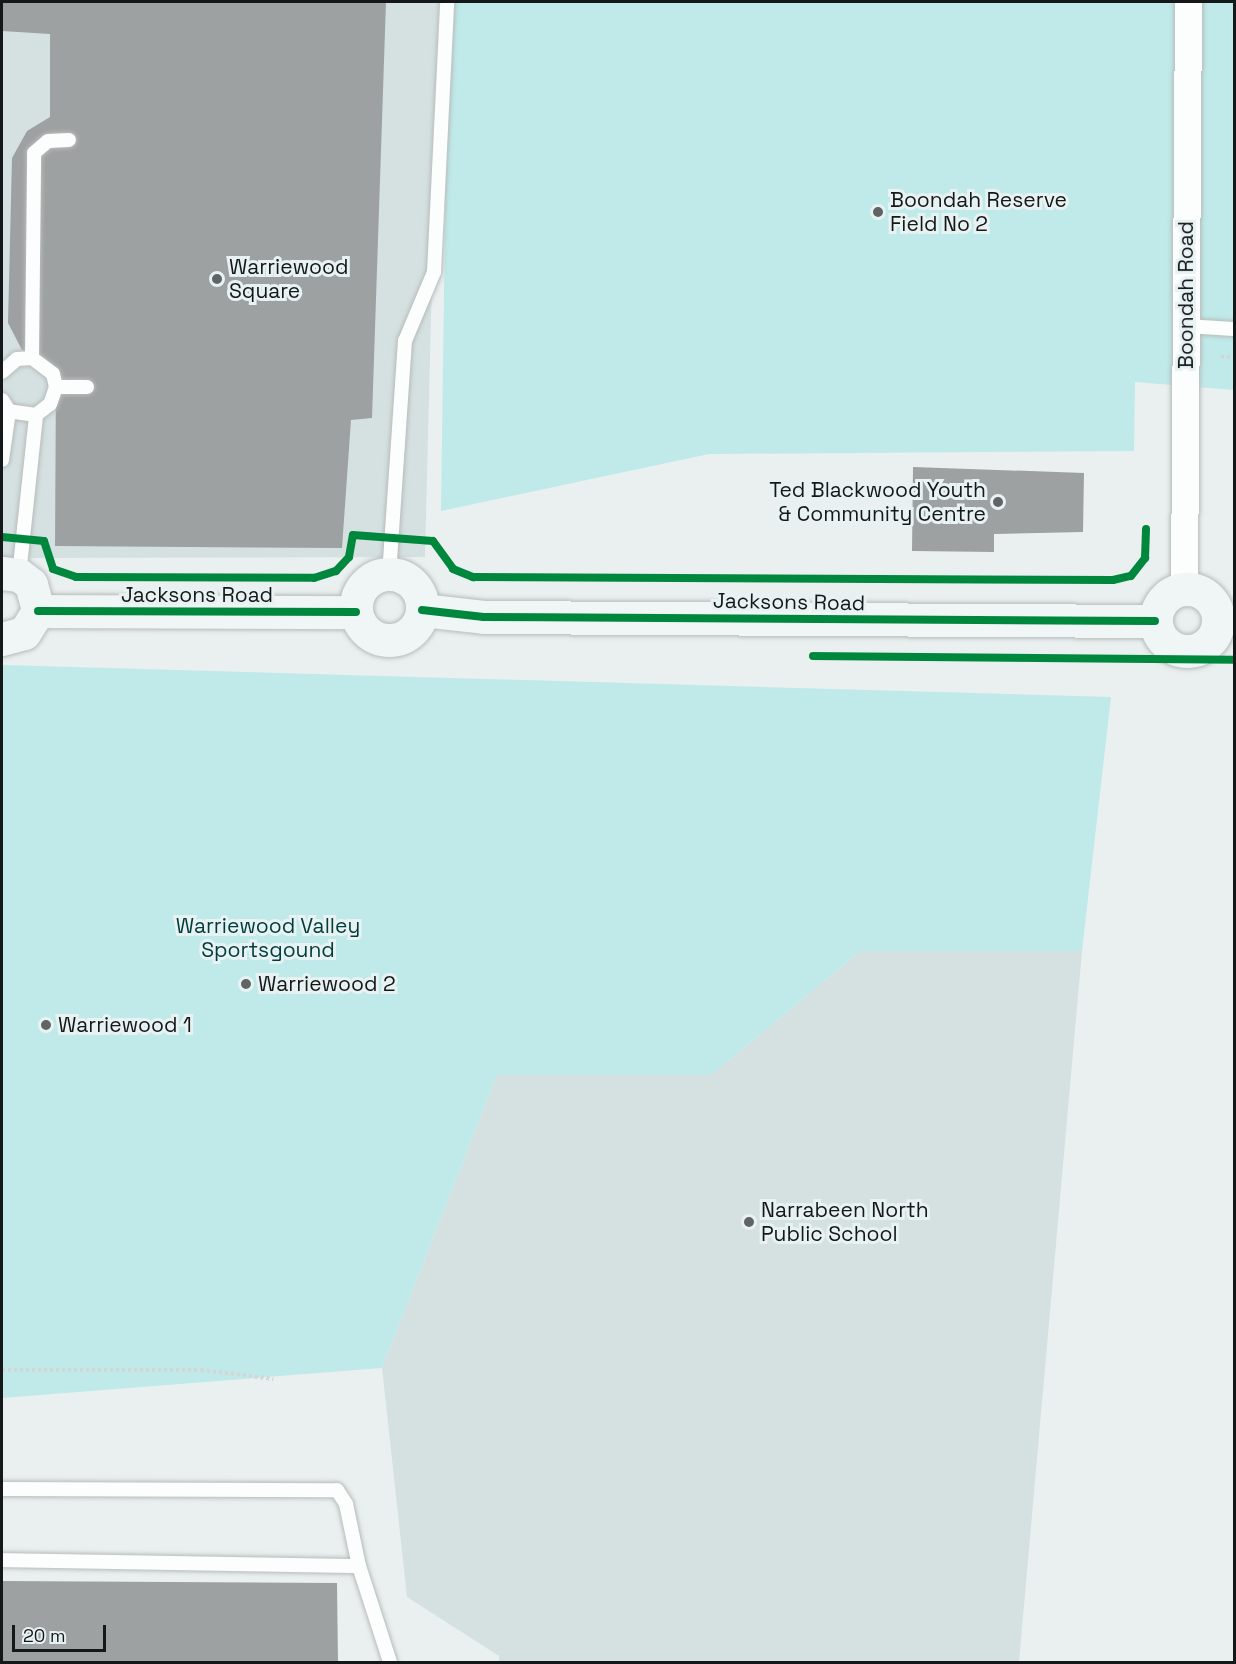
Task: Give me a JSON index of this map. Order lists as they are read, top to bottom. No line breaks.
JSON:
{"streets":{"street":["Boondah Road","Jacksons Road"]},"crossings":[["Boondah Road","Jacksons Road"]],"parks":["Warriewood Valley Sportsgound"],"places":["Boondah Reserve Field No 2","Warriewood Square","Ted Blackwood Youth & Community Centre","Warriewood 2","Warriewood 1","Narrabeen North Public School"],"scale_bar":"20 m"}
